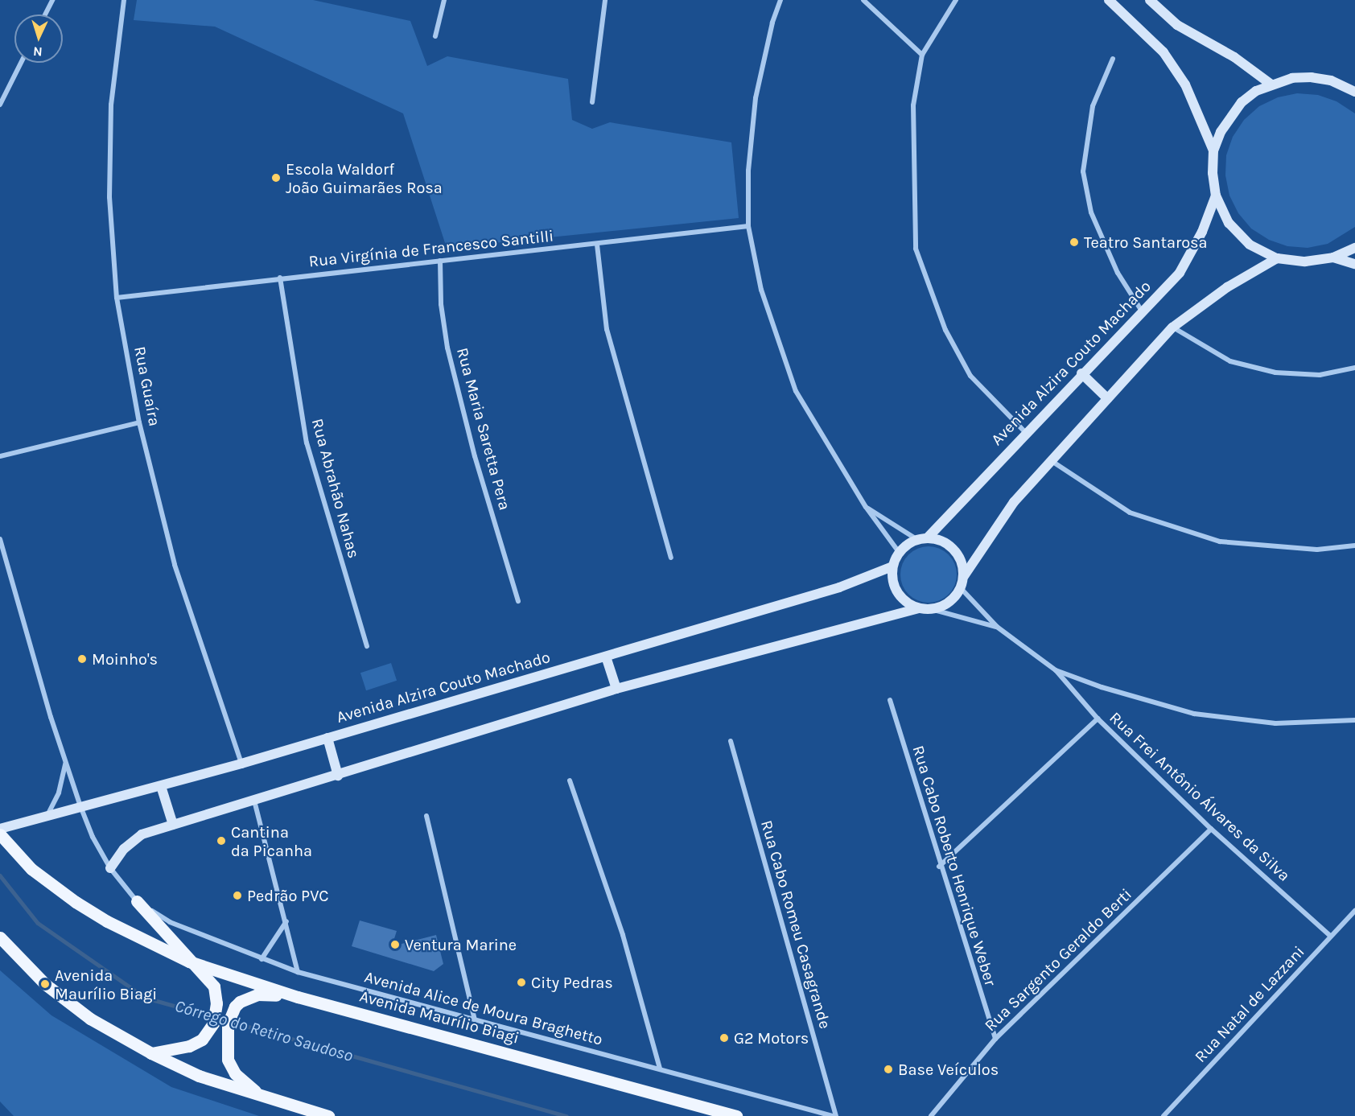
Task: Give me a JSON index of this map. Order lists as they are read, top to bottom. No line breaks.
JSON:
{"streets":{"main road":["Avenida Maurílio Biagi"],"street":["Rua Virgínia de Francesco Santilli","Avenida Alzira Couto Machado","Rua Guaíra","Rua Maria Saretta Pera","Rua Abrahão Nahas","Rua Frei Antônio Álvares da Silva","Rua Cabo Roberto Henrique Weber","Rua Cabo Romeu Casagrande","Rua Sargento Geraldo Berti","Rua Natal de Lazzani","Avenida Alice de Moura Braghetto"]},"crossings":[["Rua Virgínia de Francesco Santilli","Rua Guaíra"],["Rua Virgínia de Francesco Santilli","Rua Maria Saretta Pera"],["Rua Virgínia de Francesco Santilli","Rua Abrahão Nahas"],["Avenida Alzira Couto Machado","Rua Guaíra"],["Rua Frei Antônio Álvares da Silva","Rua Sargento Geraldo Berti"],["Rua Frei Antônio Álvares da Silva","Rua Natal de Lazzani"],["Rua Cabo Roberto Henrique Weber","Rua Sargento Geraldo Berti"],["Rua Cabo Romeu Casagrande","Avenida Alice de Moura Braghetto"]],"water":["Córrego do Retiro Saudoso"],"places":["Escola Waldorf João Guimarães Rosa","Teatro Santarosa","Moinho's","Cantina da Picanha","Pedrão PVC","Ventura Marine","City Pedras","Avenida Maurílio Biagi","G2 Motors","Base Veículos"],"north":"bottom"}
